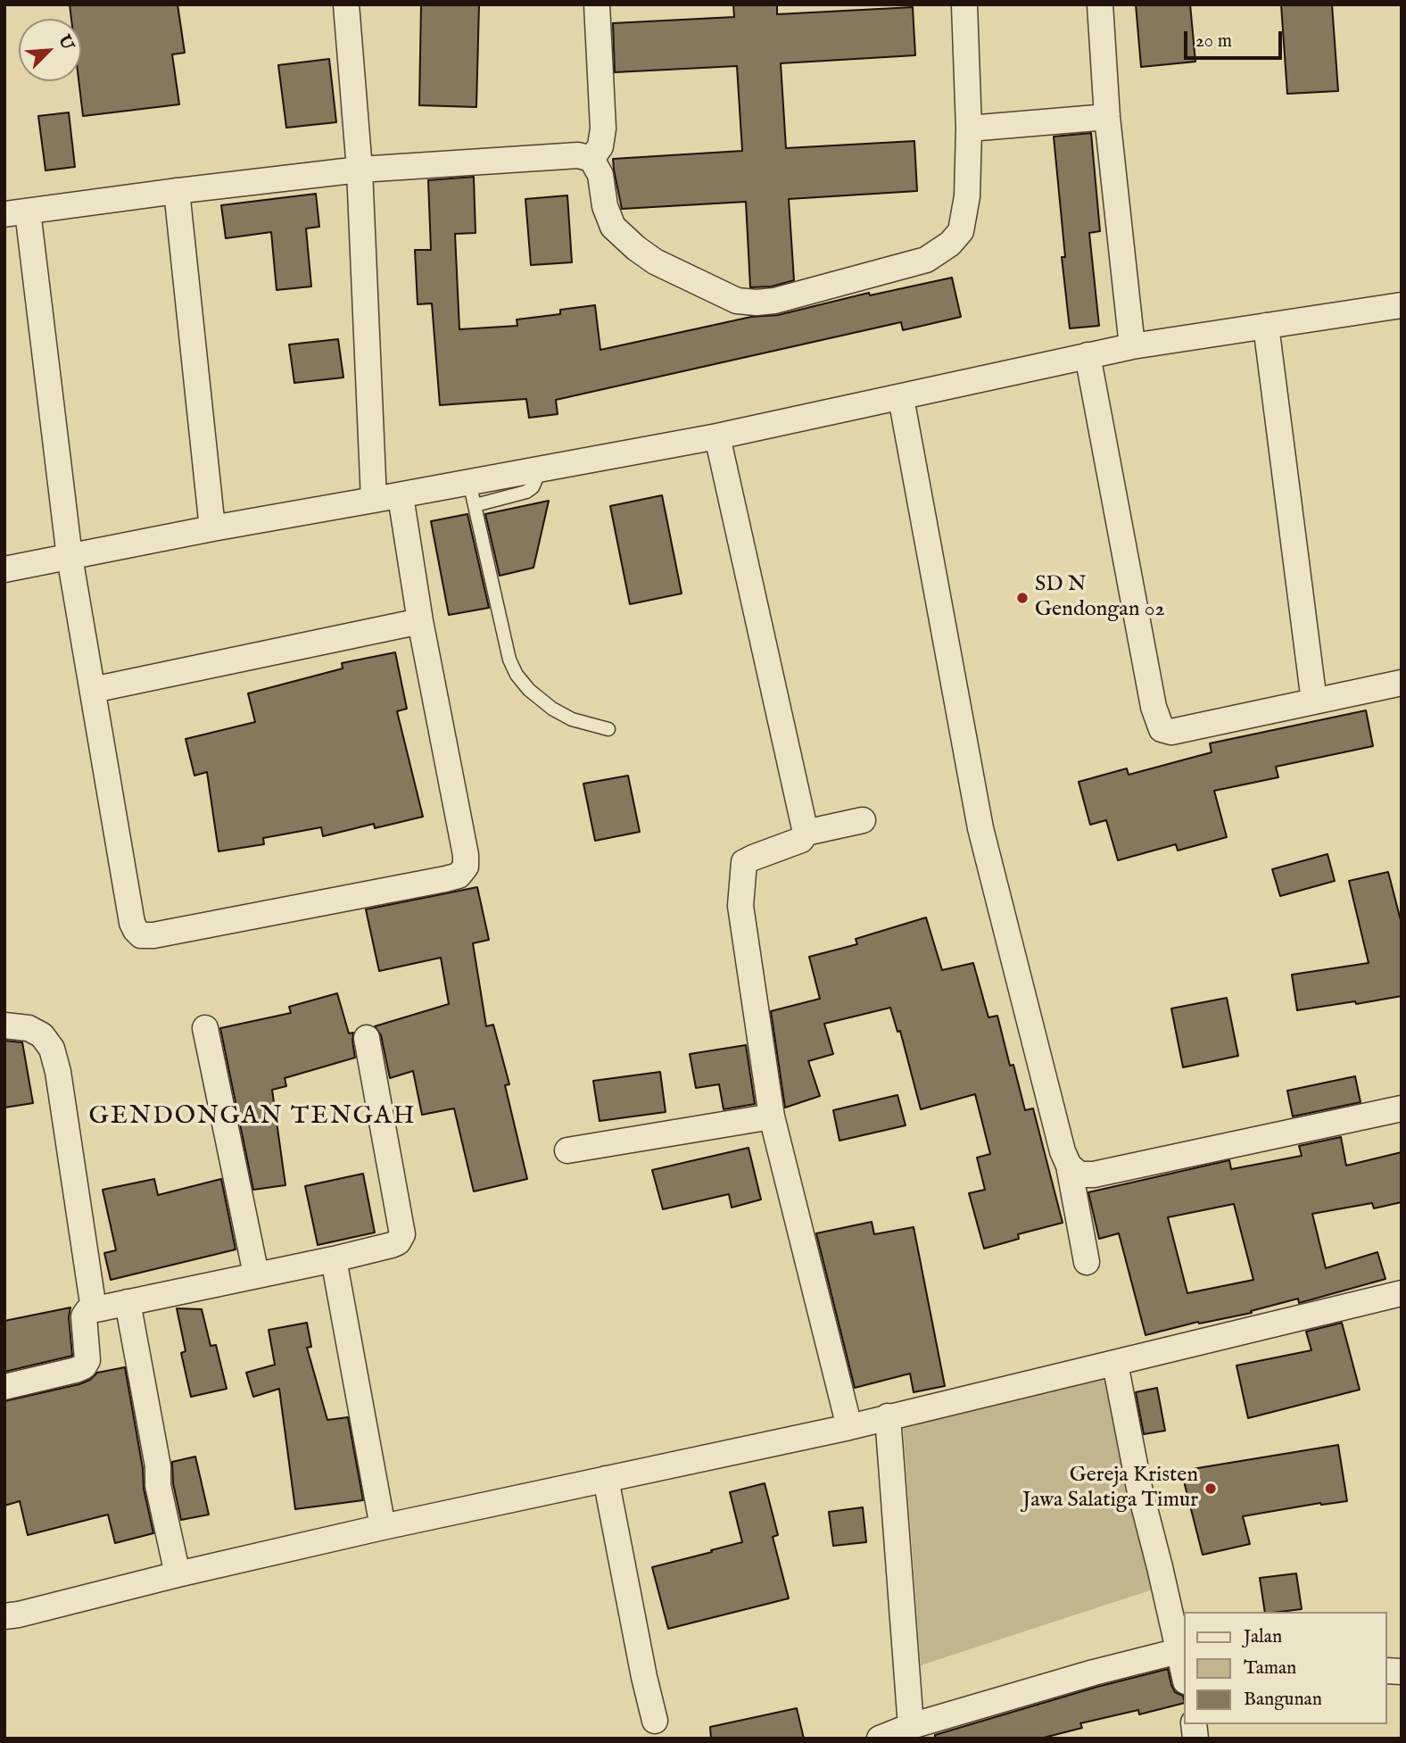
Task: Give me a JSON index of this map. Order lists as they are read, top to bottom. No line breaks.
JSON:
{"districts":["GENDONGAN TENGAH"],"places":["SD N Gendongan 02","Gereja Kristen Jawa Salatiga Timur"],"legend":["Jalan","Taman","Bangunan"],"scale_bar":"20 m","north":"top right"}
